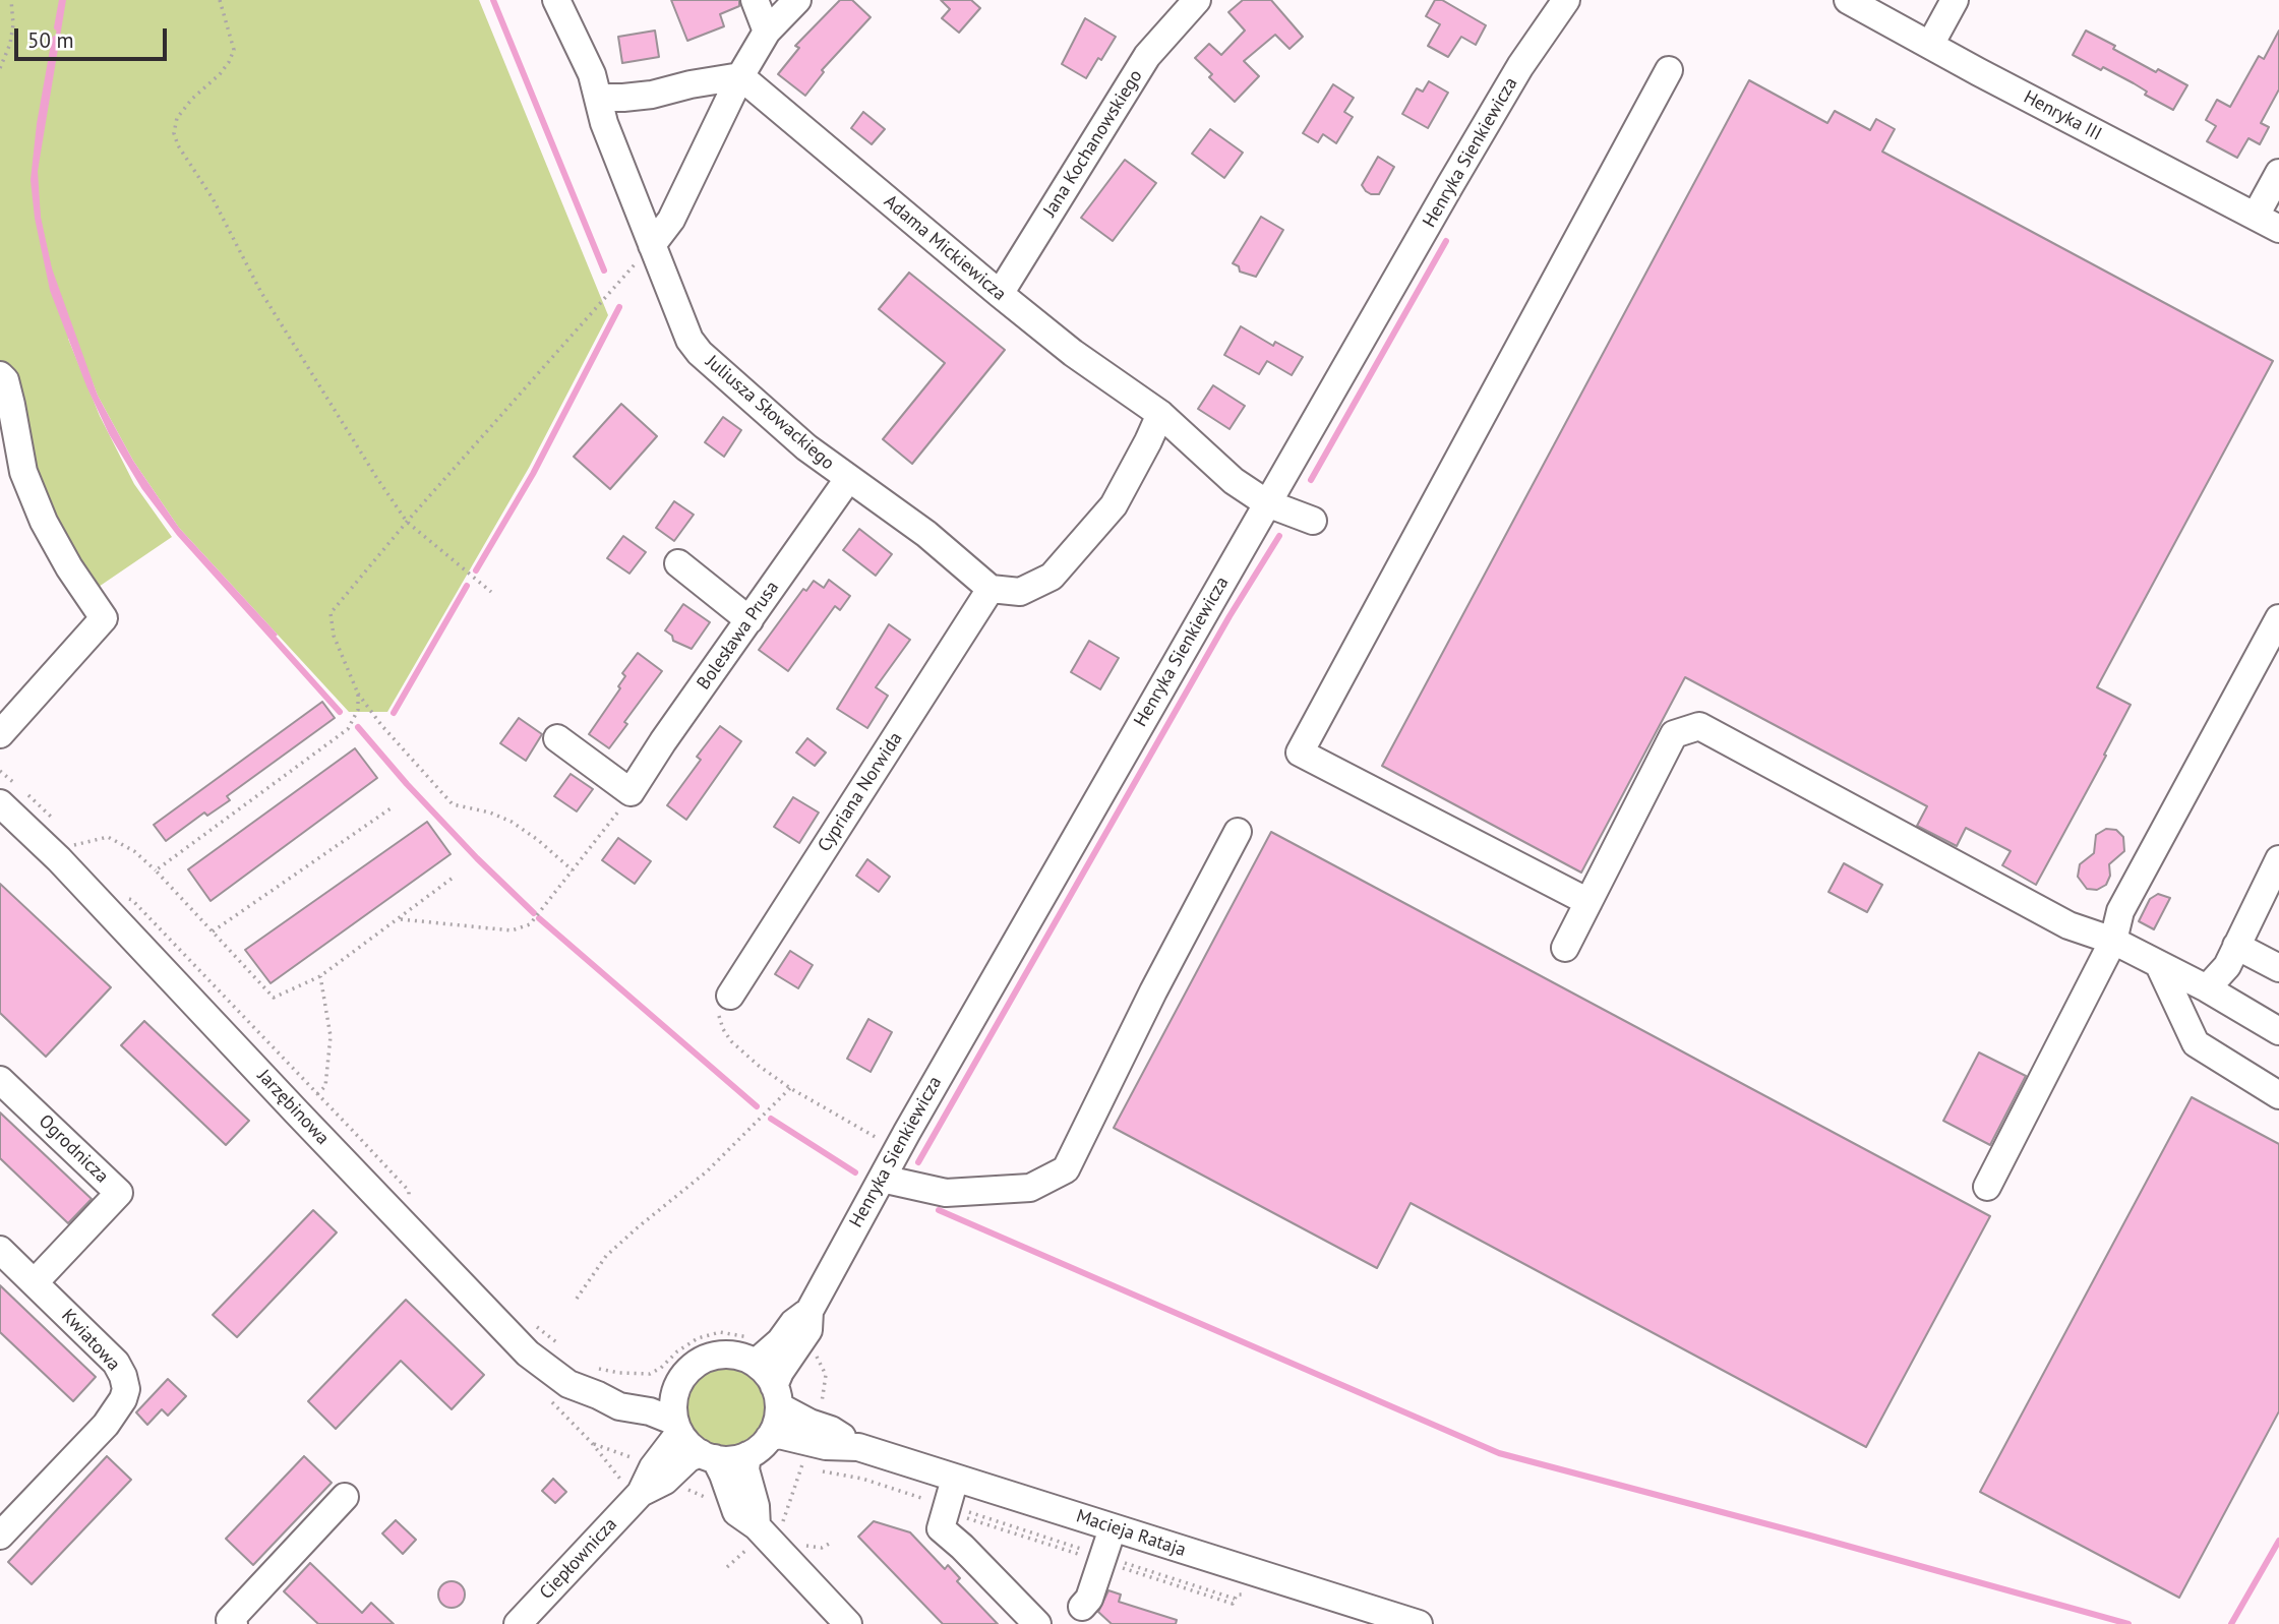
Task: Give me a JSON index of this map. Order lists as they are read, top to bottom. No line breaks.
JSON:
{"streets":{"street":["Henryka III","Jana Kochanowskiego","Henryka Sienkiewicza","Adama Mickiewicza","Juliusza Słowackiego","Bolesława Prusa","Cypriana Norwida","Jarzębinowa","Ogrodnicza","Kwiatowa","Macieja Rataja","Ciepłownicza"]},"crossings":[["Jana Kochanowskiego","Adama Mickiewicza"],["Henryka Sienkiewicza","Adama Mickiewicza"],["Henryka Sienkiewicza","Jarzębinowa"],["Henryka Sienkiewicza","Macieja Rataja"],["Henryka Sienkiewicza","Ciepłownicza"],["Juliusza Słowackiego","Bolesława Prusa"],["Juliusza Słowackiego","Cypriana Norwida"],["Jarzębinowa","Macieja Rataja"],["Jarzębinowa","Ciepłownicza"],["Ogrodnicza","Kwiatowa"],["Macieja Rataja","Ciepłownicza"]],"scale_bar":"50 m"}
